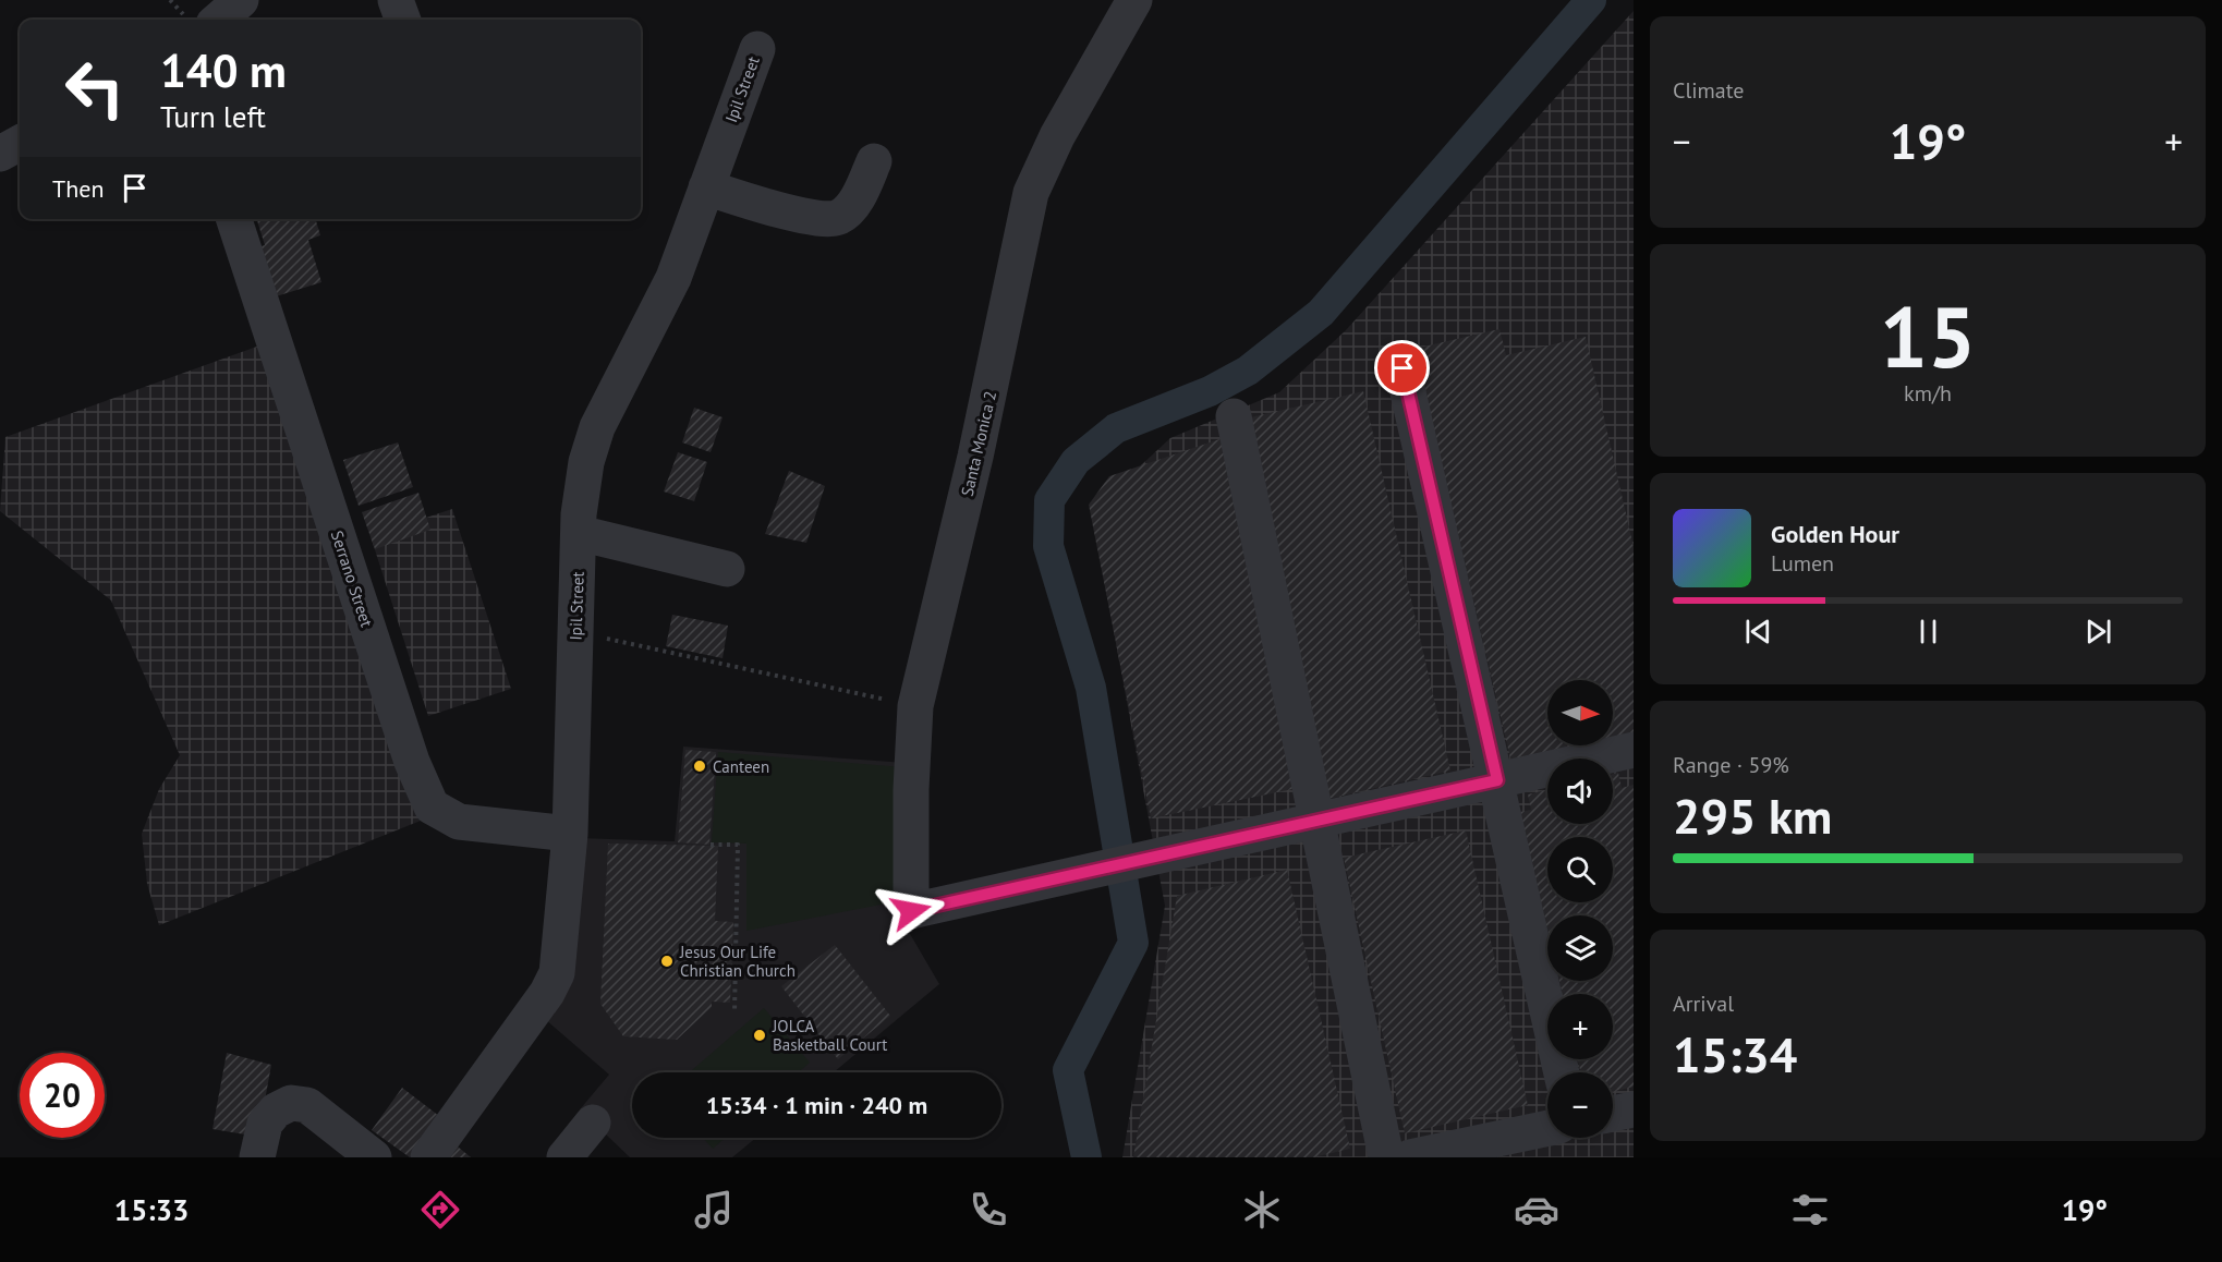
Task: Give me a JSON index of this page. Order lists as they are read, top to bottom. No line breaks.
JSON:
{"streets":{"street":["Ipil Street","Santa Monica 2","Serrano Street"]},"crossings":[["Ipil Street","Serrano Street"]],"places":["Canteen","Jesus Our Life Christian Church","JOLCA Basketball Court"],"north":"right","page":{"tile":["Climate",["15","km/h"],["Range · 59%","295 km"],["Arrival","15:34"]],"turn":["140 m","Turn left"],"heat":["−","19°","+"],"then":"Then","song":["Golden Hour","Lumen"],"map_buttons":["+","−"],"limit":"20","trip":"15:34 · 1 min · 240 m","tabs":["15:33","19°"]}}
